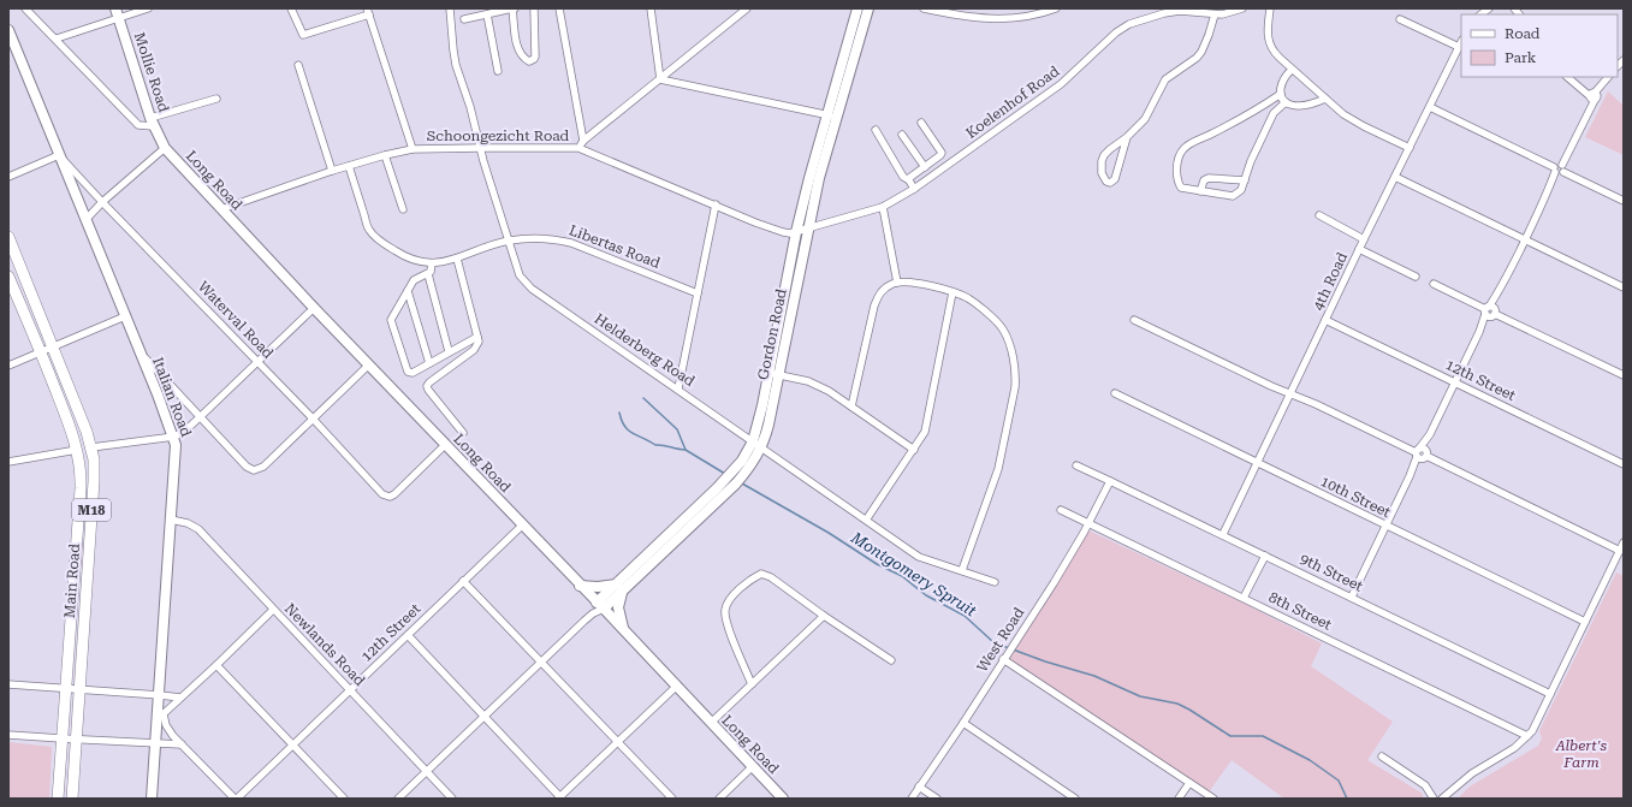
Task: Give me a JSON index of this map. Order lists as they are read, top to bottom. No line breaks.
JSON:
{"streets":{"main road":["M18","Main Road"],"street":["Mollie Road","Koelenhof Road","Schoongezicht Road","Long Road","Libertas Road","4th Road","Waterval Road","Gordon Road","Helderberg Road","12th Street","Italian Road","10th Street","9th Street","8th Street","West Road","Newlands Road"]},"crossings":[["Mollie Road","Long Road"],["Koelenhof Road","Schoongezicht Road"],["Koelenhof Road","Gordon Road"],["Schoongezicht Road","Long Road"],["Schoongezicht Road","Libertas Road"],["Schoongezicht Road","Gordon Road"],["Schoongezicht Road","Helderberg Road"],["Long Road","Waterval Road"],["Long Road","Gordon Road"],["Long Road","12th Street"],["Libertas Road","Helderberg Road"],["4th Road","12th Street"],["4th Road","10th Street"],["4th Road","9th Street"],["Waterval Road","Italian Road"],["Gordon Road","Helderberg Road"],["12th Street","Newlands Road"],["Italian Road","Newlands Road"],["9th Street","West Road"],["8th Street","West Road"]],"water":["Montgomery Spruit"],"parks":["Albert's Farm"],"legend":["Road","Park"]}
